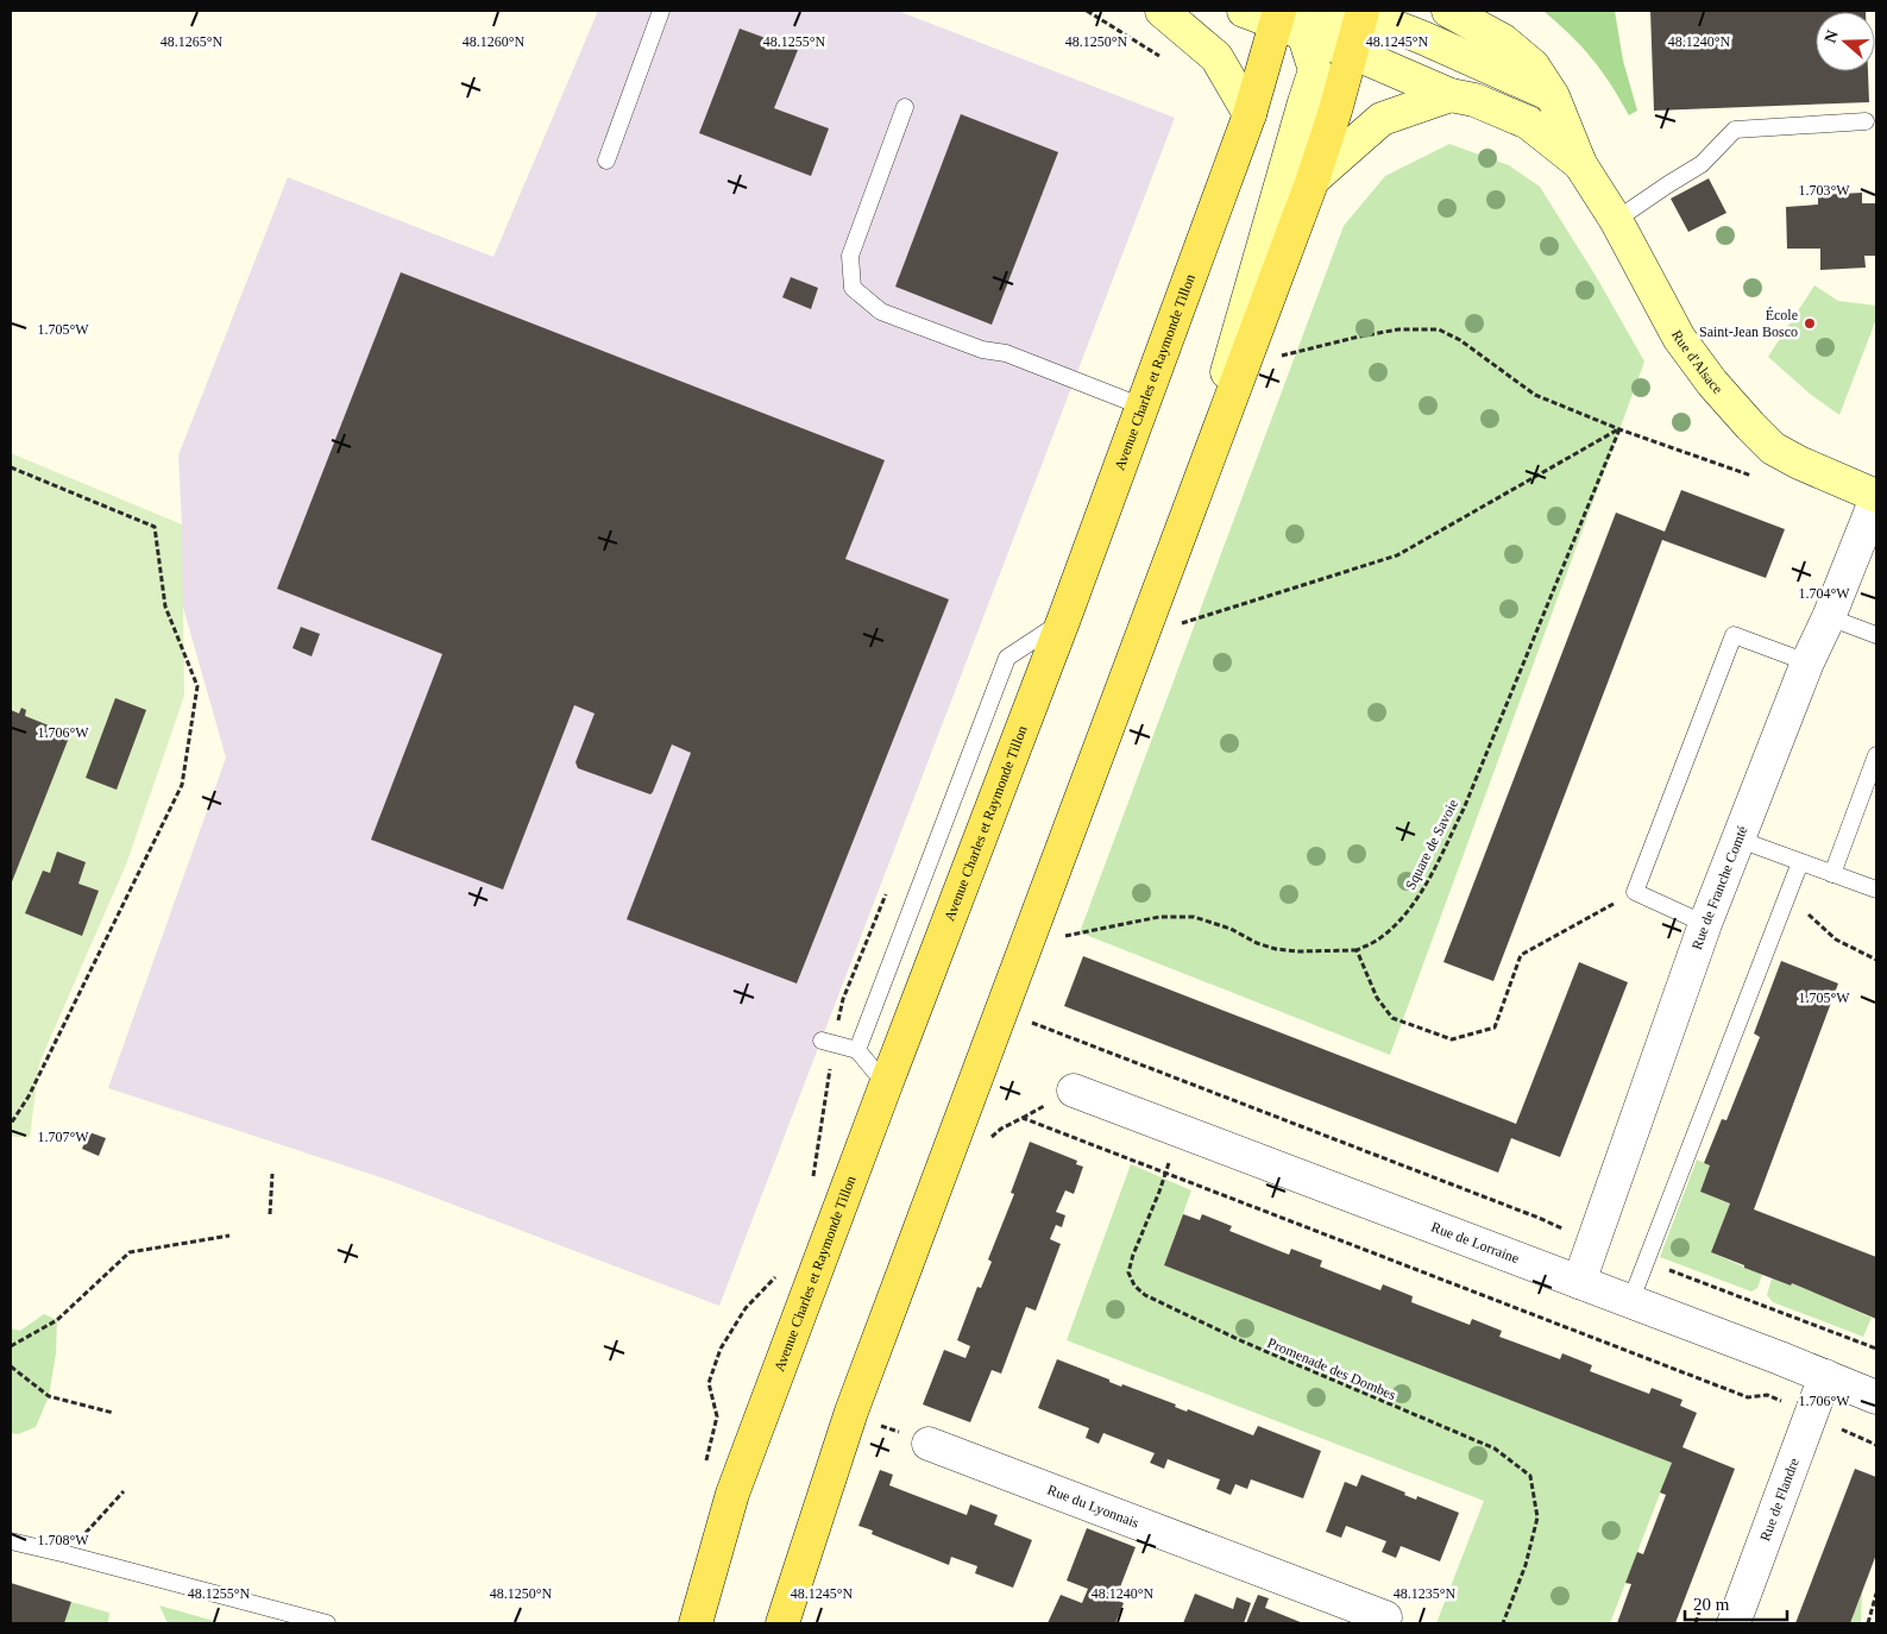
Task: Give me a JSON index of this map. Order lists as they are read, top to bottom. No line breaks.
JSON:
{"streets":{"main road":["Avenue Charles et Raymonde Tillon"],"street":["Rue d'Alsace","Rue de Franche Comté","Rue de Lorraine","Rue de Flandre","Rue du Lyonnais"],"path":["Square de Savoie","Promenade des Dombes"]},"crossings":[["Rue d'Alsace","Rue de Franche Comté"],["Rue de Franche Comté","Rue de Lorraine"],["Rue de Lorraine","Promenade des Dombes"],["Rue de Lorraine","Rue de Flandre"]],"places":["École Saint-Jean Bosco"],"scale_bar":"20 m","north":"left","coordinates":["48.1265°N","48.1260°N","48.1255°N","48.1250°N","48.1245°N","48.1240°N","1.703°W","1.705°W","1.704°W","1.706°W","1.707°W","1.708°W","48.1235°N"]}
